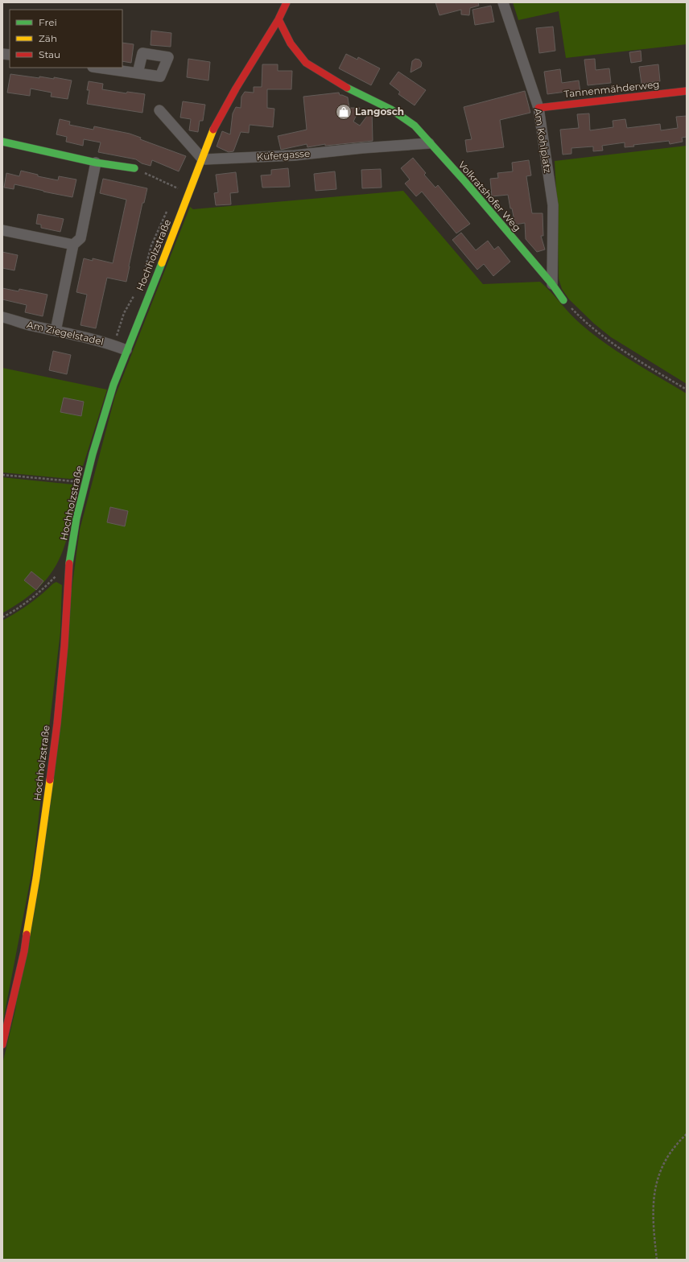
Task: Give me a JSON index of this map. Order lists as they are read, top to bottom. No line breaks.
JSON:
{"streets":{"street":["Tannenmähderweg","Am Kohlplatz","Küfergasse","Volkratshofer Weg","Hochholzstraße","Am Ziegelstadel"]},"crossings":[["Tannenmähderweg","Am Kohlplatz"],["Am Kohlplatz","Volkratshofer Weg"],["Küfergasse","Volkratshofer Weg"],["Küfergasse","Hochholzstraße"],["Volkratshofer Weg","Hochholzstraße"],["Hochholzstraße","Am Ziegelstadel"]],"places":{"shop":["Langosch"]},"legend":["Frei","Zäh","Stau"]}
